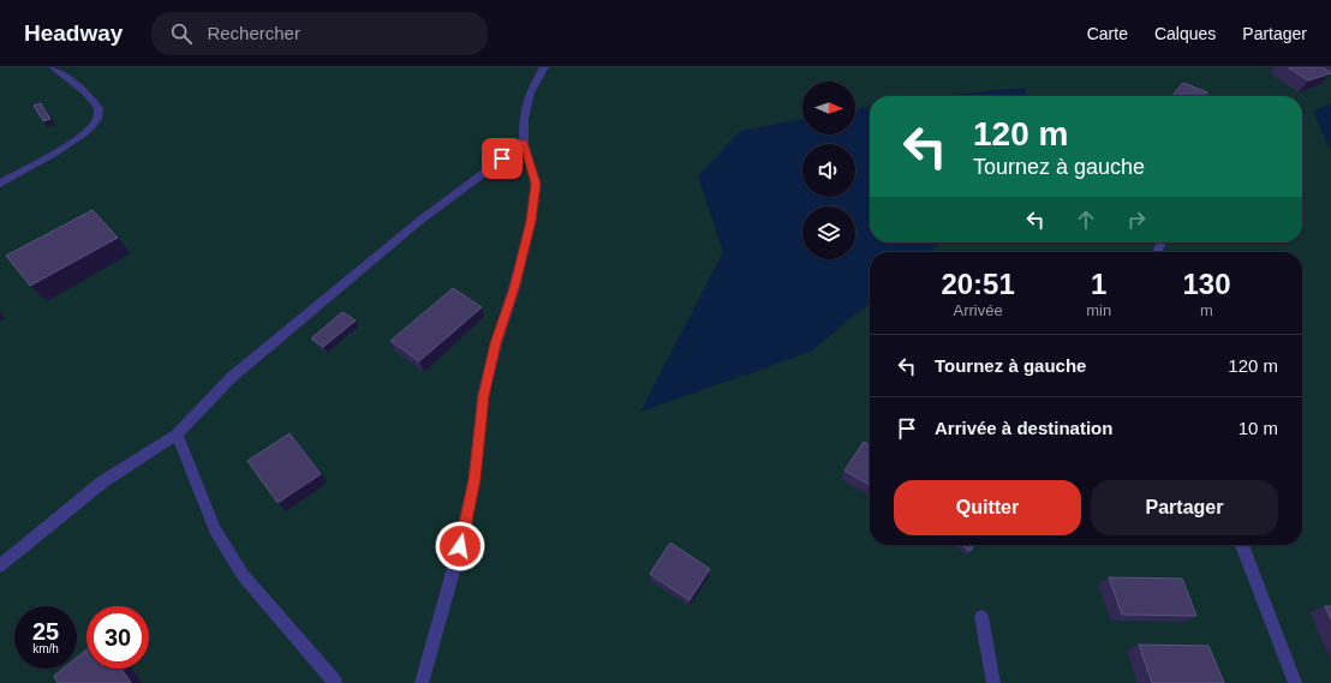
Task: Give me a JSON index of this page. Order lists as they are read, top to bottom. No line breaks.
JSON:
{"north":"right","page":{"header":"Headway","search":"Rechercher","nav":["Carte","Calques","Partager"],"turn":["120 m","Tournez à gauche"],"eta":["20:51","Arrivée","1","min","130","m"],"list":[{"name":"Tournez à gauche","value":"120 m"},{"name":"Arrivée à destination","value":"10 m"}],"buttons":["Quitter","Partager"],"speed":"25 km/h","limit":"30"}}
